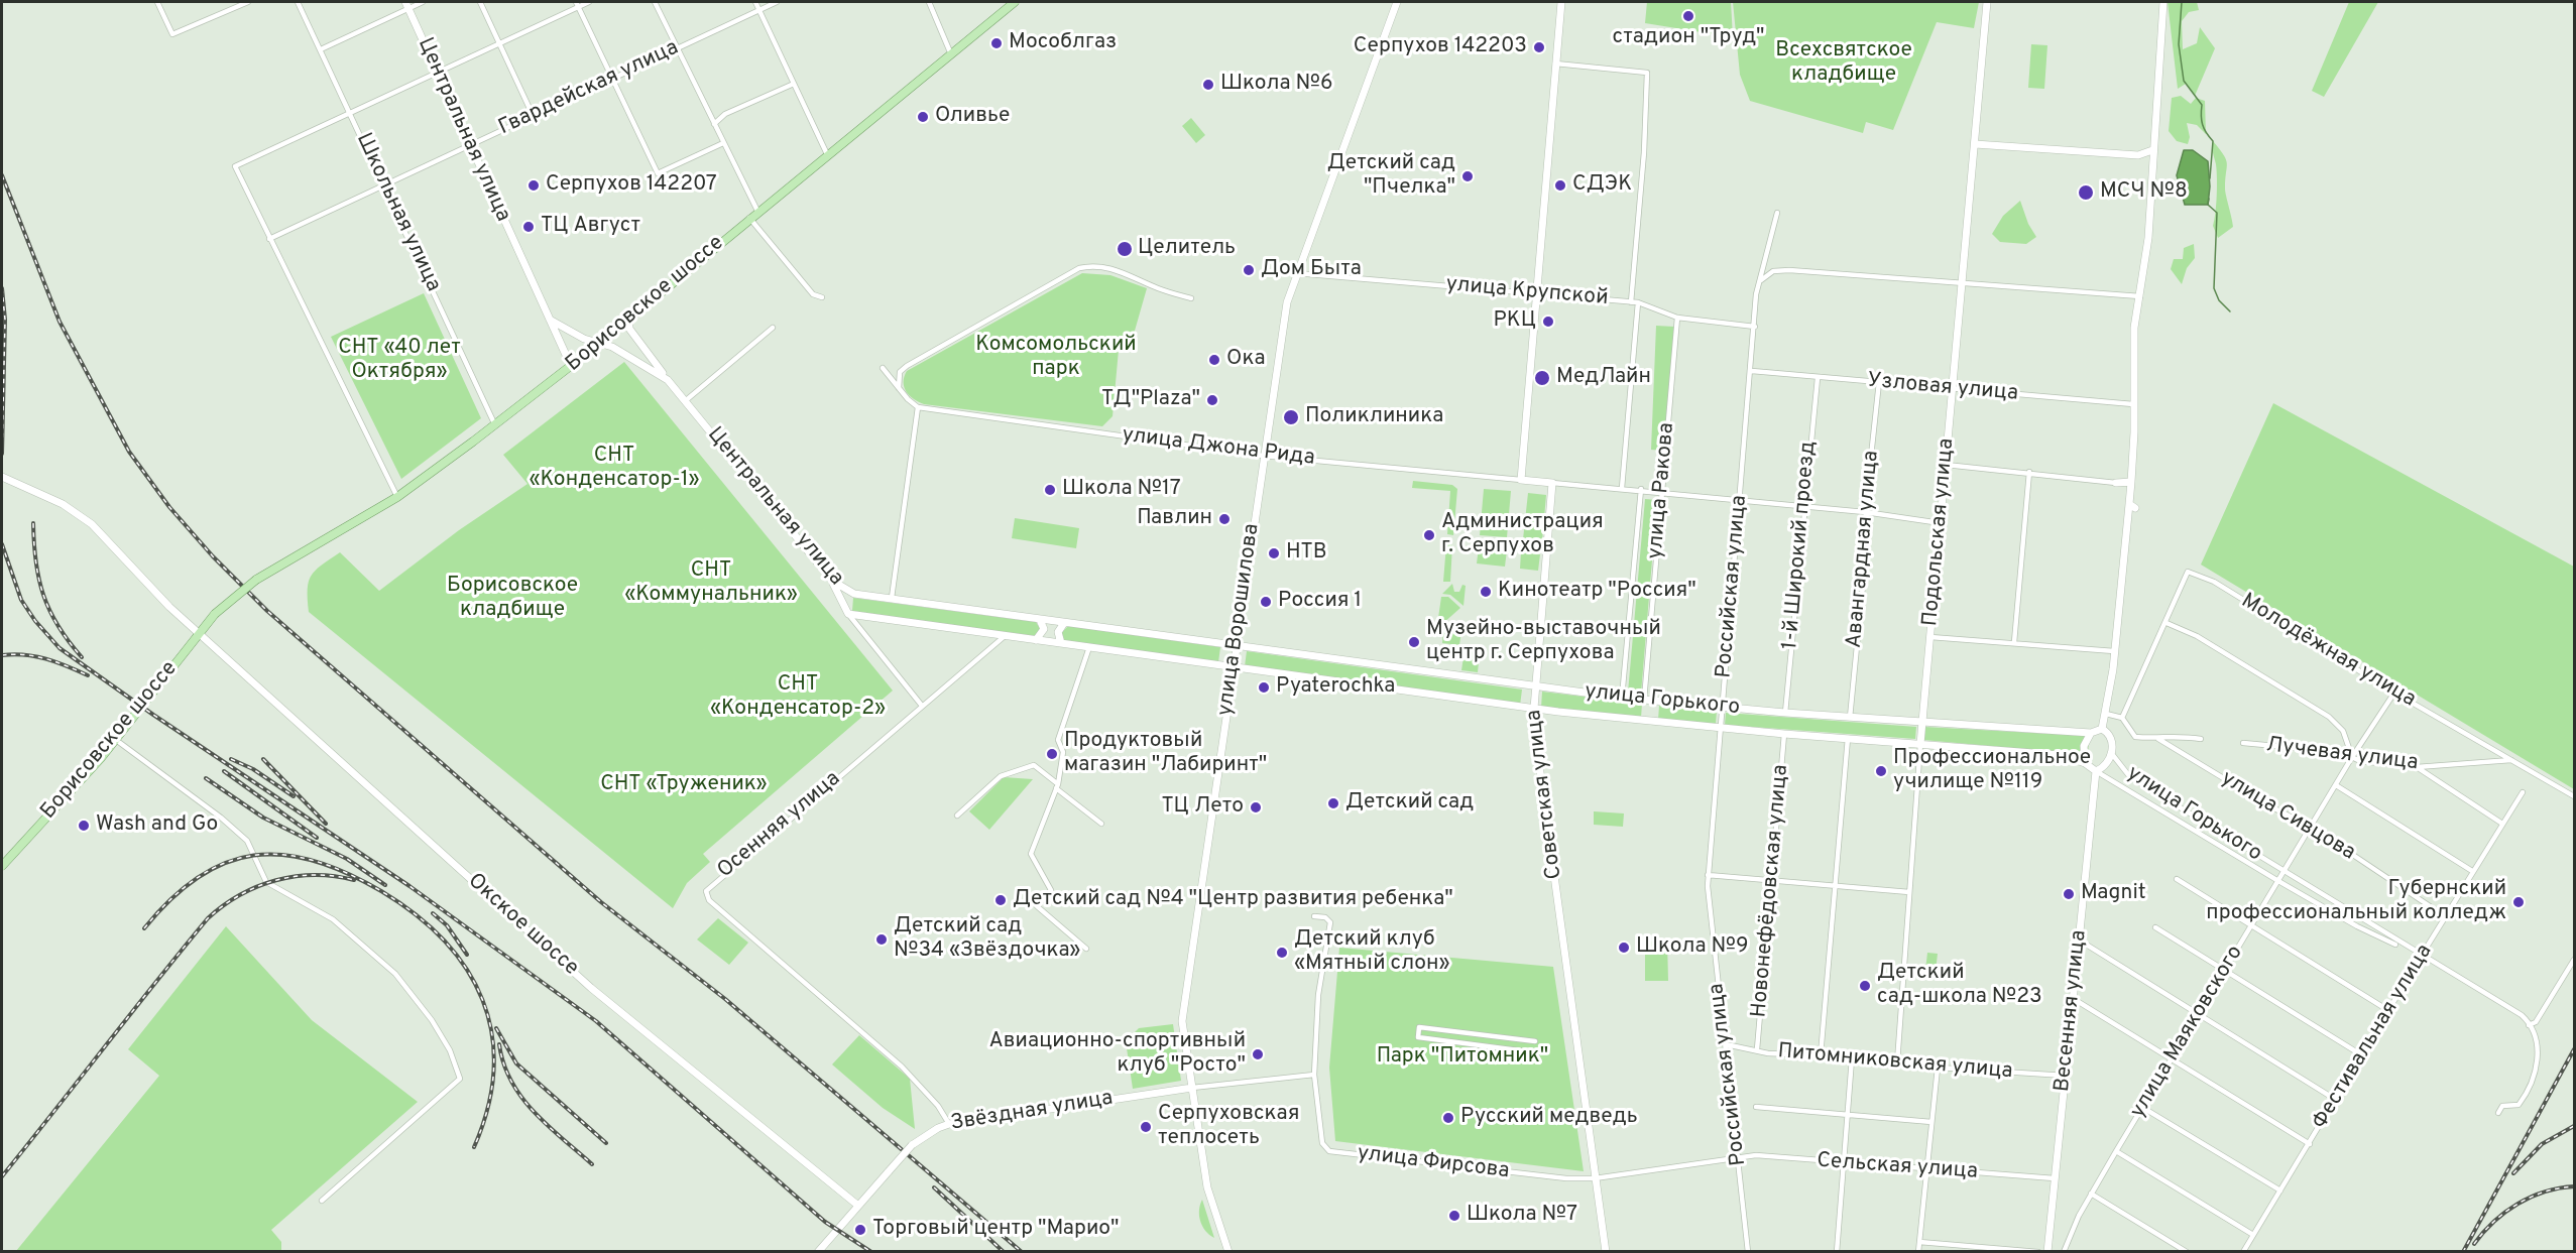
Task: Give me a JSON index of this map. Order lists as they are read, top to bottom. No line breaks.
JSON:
{"streets":{"main road":["Борисовское шоссе"],"street":["Гвардейская улица","Центральная улица","Школьная улица","улица Крупской","Узловая улица","улица Джона Рида","улица Ракова","Подольская улица","1-й Широкий проезд","Авангардная улица","Российская улица","улица Ворошилова","Молодёжная улица","улица Горького","Лучевая улица","Советская улица","улица Сивцова","Осенняя улица","Новонефёдовская улица","Окское шоссе","Весенняя улица","улица Маяковского","Фестивальная улица","Питомниковская улица","Звёздная улица","улица Фирсова","Сельская улица"]},"crossings":[["Гвардейская улица","Центральная улица"],["Гвардейская улица","Школьная улица"],["Центральная улица","Борисовское шоссе"],["Центральная улица","улица Ворошилова"],["Центральная улица","улица Горького"],["Центральная улица","Осенняя улица"],["Школьная улица","Борисовское шоссе"],["улица Крупской","улица Ракова"],["улица Крупской","Российская улица"],["улица Крупской","улица Ворошилова"],["Борисовское шоссе","Окское шоссе"],["Узловая улица","Подольская улица"],["Узловая улица","1-й Широкий проезд"],["Узловая улица","Авангардная улица"],["Узловая улица","Российская улица"],["улица Джона Рида","улица Ворошилова"],["улица Ракова","улица Горького"],["Подольская улица","улица Горького"],["Подольская улица","Питомниковская улица"],["1-й Широкий проезд","улица Горького"],["Авангардная улица","улица Горького"],["Российская улица","улица Горького"],["Российская улица","Питомниковская улица"],["Российская улица","улица Фирсова"],["Российская улица","Сельская улица"],["улица Ворошилова","улица Горького"],["улица Ворошилова","Звёздная улица"],["Молодёжная улица","Лучевая улица"],["Молодёжная улица","улица Маяковского"],["улица Горького","Советская улица"],["улица Горького","Новонефёдовская улица"],["улица Горького","Весенняя улица"],["улица Горького","улица Маяковского"],["улица Горького","Фестивальная улица"],["Лучевая улица","улица Маяковского"],["Советская улица","улица Фирсова"],["улица Сивцова","улица Маяковского"],["улица Сивцова","Фестивальная улица"],["Осенняя улица","Звёздная улица"],["Новонефёдовская улица","Питомниковская улица"],["Окское шоссе","Звёздная улица"],["Весенняя улица","Питомниковская улица"],["Весенняя улица","Сельская улица"],["улица Фирсова","Сельская улица"]],"parks":["Всехсвятское кладбище","Комсомольский парк","СНТ «40 лет Октября»","СНТ «Конденсатор-1»","СНТ «Коммунальник»","Борисовское кладбище","СНТ «Конденсатор-2»","СНТ «Труженик»","Парк \"Питомник\""],"places":["стадион \"Труд\"","Мособлгаз","Серпухов 142203","Школа №6","Оливье","Детский сад \"Пчелка\"","Серпухов 142207","СДЭК","МСЧ №8","ТЦ Август","Целитель","Дом Быта","РКЦ","Ока","МедЛайн","ТД\"Plaza\"","Поликлиника","Школа №17","Павлин","Администрация г. Серпухов","НТВ","Кинотеатр \"Россия\"","Россия 1","Музейно-выставочный центр г. Серпухова","Pyaterochka","Продуктовый магазин \"Лабиринт\"","Профессиональное училище №119","Детский сад","ТЦ Лето","Wash and Go","Magnit","Детский сад №4 \"Центр развития ребенка\"","Губернский профессиональный колледж","Детский сад №34 «Звёздочка»","Школа №9","Детский клуб «Мятный слон»","Детский сад-школа №23","Авиационно-спортивный клуб \"Росто\"","Русский медведь","Серпуховская теплосеть","Школа №7","Торговый центр \"Марио\""]}
